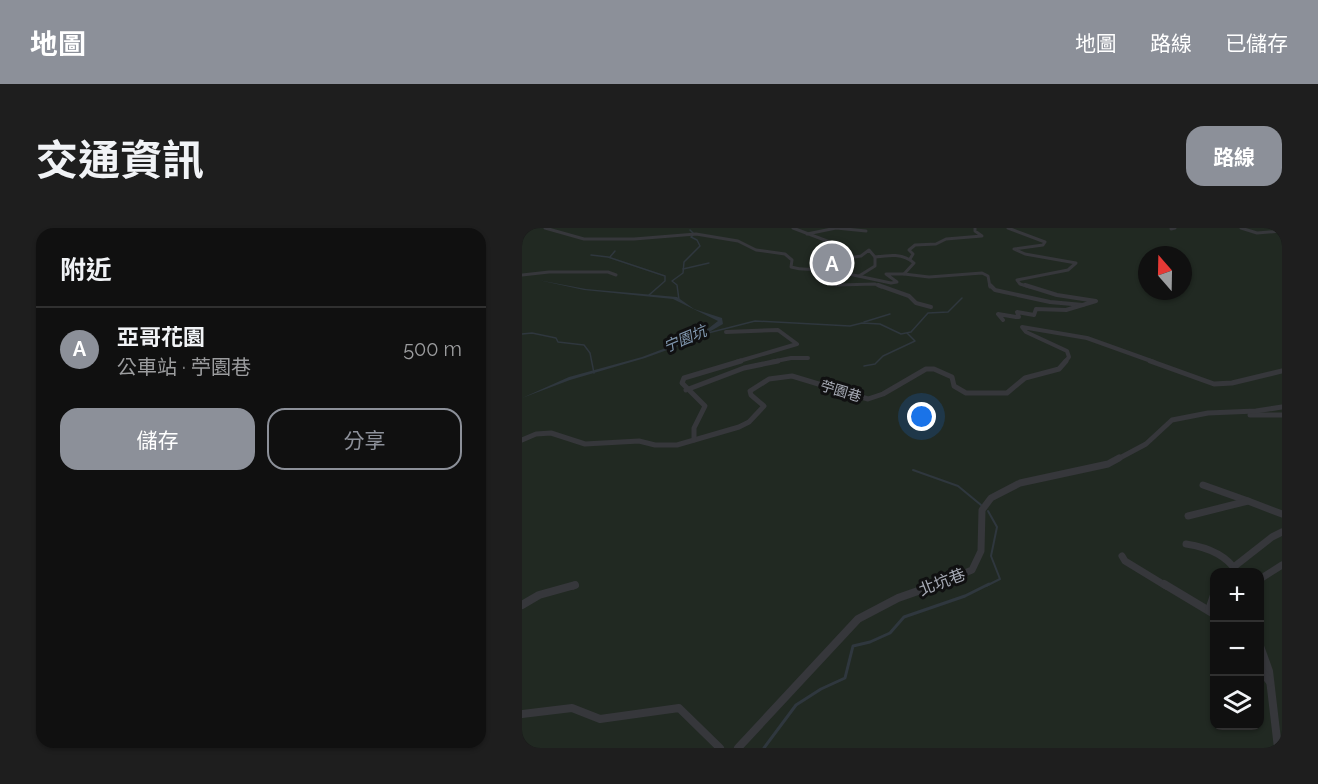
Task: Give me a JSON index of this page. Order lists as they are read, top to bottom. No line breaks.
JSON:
{"streets":{"street":["苧園巷","北坑巷"]},"water":["宁園坑"],"north":"top","page":{"header":"地圖","nav":["地圖","路線","已儲存"],"title":"交通資訊","buttons":["路線",["儲存","分享"]],"heading":"附近","pins":"A","list":[{"mark":"A","name":"亞哥花園","note":"公車站 · 苧園巷","value":"500 m"}],"map_buttons":["+","−"]}}
